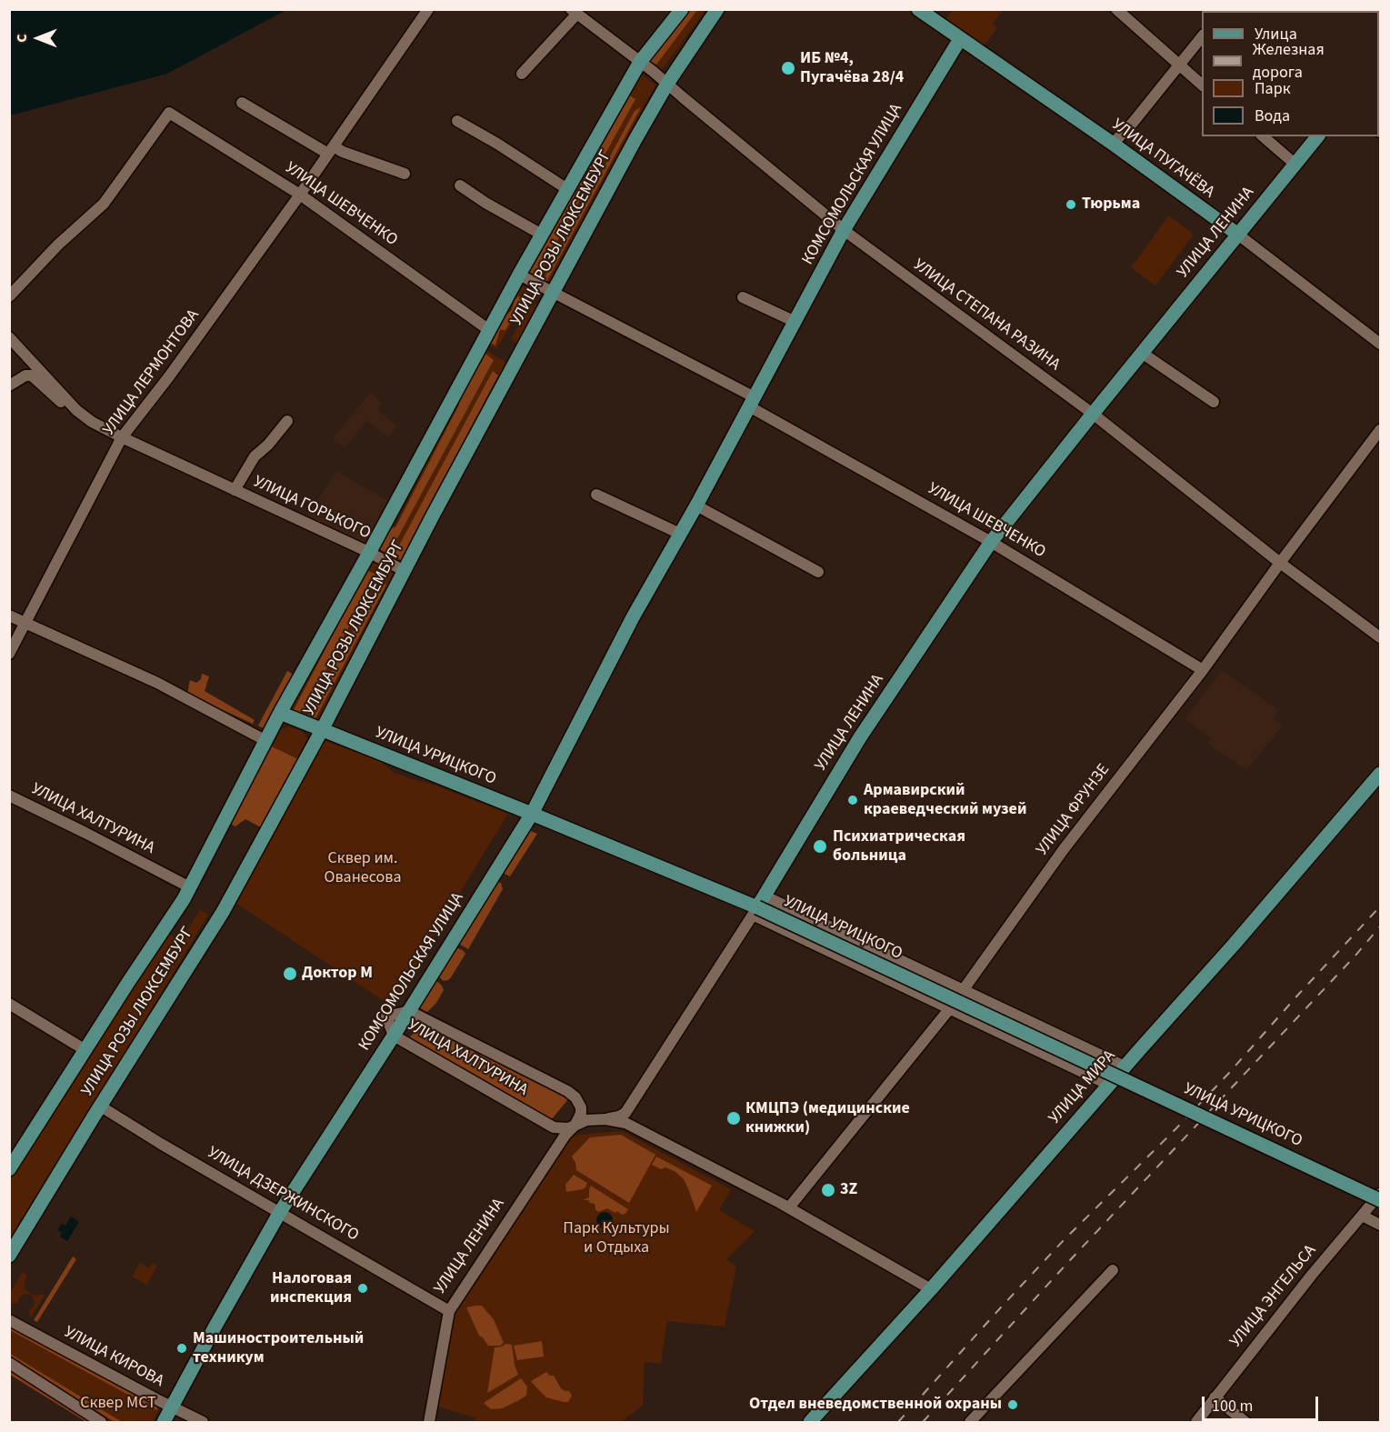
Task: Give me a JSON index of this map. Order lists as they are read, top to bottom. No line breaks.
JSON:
{"streets":{"main road":["УЛИЦА ПУГАЧЁВА","КОМСОМОЛЬСКАЯ УЛИЦА","УЛИЦА ЛЕНИНА","УЛИЦА РОЗЫ ЛЮКСЕМБУРГ","УЛИЦА УРИЦКОГО","УЛИЦА МИРА"],"street":["УЛИЦА ШЕВЧЕНКО","УЛИЦА СТЕПАНА РАЗИНА","УЛИЦА ЛЕРМОНТОВА","УЛИЦА ГОРЬКОГО","УЛИЦА ФРУНЗЕ","УЛИЦА ХАЛТУРИНА","УЛИЦА ДЗЕРЖИНСКОГО","УЛИЦА ЭНГЕЛЬСА","УЛИЦА КИРОВА"]},"crossings":[["УЛИЦА ПУГАЧЁВА","КОМСОМОЛЬСКАЯ УЛИЦА"],["УЛИЦА ПУГАЧЁВА","УЛИЦА ЛЕНИНА"],["КОМСОМОЛЬСКАЯ УЛИЦА","УЛИЦА ШЕВЧЕНКО"],["КОМСОМОЛЬСКАЯ УЛИЦА","УЛИЦА СТЕПАНА РАЗИНА"],["КОМСОМОЛЬСКАЯ УЛИЦА","УЛИЦА УРИЦКОГО"],["КОМСОМОЛЬСКАЯ УЛИЦА","УЛИЦА ХАЛТУРИНА"],["КОМСОМОЛЬСКАЯ УЛИЦА","УЛИЦА ДЗЕРЖИНСКОГО"],["КОМСОМОЛЬСКАЯ УЛИЦА","УЛИЦА КИРОВА"],["УЛИЦА ШЕВЧЕНКО","УЛИЦА ЛЕНИНА"],["УЛИЦА ШЕВЧЕНКО","УЛИЦА РОЗЫ ЛЮКСЕМБУРГ"],["УЛИЦА ШЕВЧЕНКО","УЛИЦА ЛЕРМОНТОВА"],["УЛИЦА ШЕВЧЕНКО","УЛИЦА ФРУНЗЕ"],["УЛИЦА ЛЕНИНА","УЛИЦА СТЕПАНА РАЗИНА"],["УЛИЦА ЛЕНИНА","УЛИЦА УРИЦКОГО"],["УЛИЦА ЛЕНИНА","УЛИЦА ХАЛТУРИНА"],["УЛИЦА ЛЕНИНА","УЛИЦА ДЗЕРЖИНСКОГО"],["УЛИЦА РОЗЫ ЛЮКСЕМБУРГ","УЛИЦА СТЕПАНА РАЗИНА"],["УЛИЦА РОЗЫ ЛЮКСЕМБУРГ","УЛИЦА ГОРЬКОГО"],["УЛИЦА РОЗЫ ЛЮКСЕМБУРГ","УЛИЦА УРИЦКОГО"],["УЛИЦА РОЗЫ ЛЮКСЕМБУРГ","УЛИЦА ХАЛТУРИНА"],["УЛИЦА РОЗЫ ЛЮКСЕМБУРГ","УЛИЦА ДЗЕРЖИНСКОГО"],["УЛИЦА СТЕПАНА РАЗИНА","УЛИЦА ФРУНЗЕ"],["УЛИЦА ЛЕРМОНТОВА","УЛИЦА ГОРЬКОГО"],["УЛИЦА УРИЦКОГО","УЛИЦА ФРУНЗЕ"],["УЛИЦА УРИЦКОГО","УЛИЦА МИРА"],["УЛИЦА ФРУНЗЕ","УЛИЦА ХАЛТУРИНА"],["УЛИЦА ХАЛТУРИНА","УЛИЦА МИРА"]],"parks":["Сквер им. Ованесова","Парк Культуры и Отдыха","Сквер МСТ"],"places":["ИБ №4, Пугачёва 28/4","Тюрьма","Армавирский краеведческий музей","Психиатрическая больница","Доктор М","КМЦПЭ (медицинские книжки)","3Z","Налоговая инспекция","Машиностроительный техникум","Отдел вневедомственной охраны"],"legend":["Улица","Железная дорога","Парк","Вода"],"scale_bar":"100 m","north":"left"}
